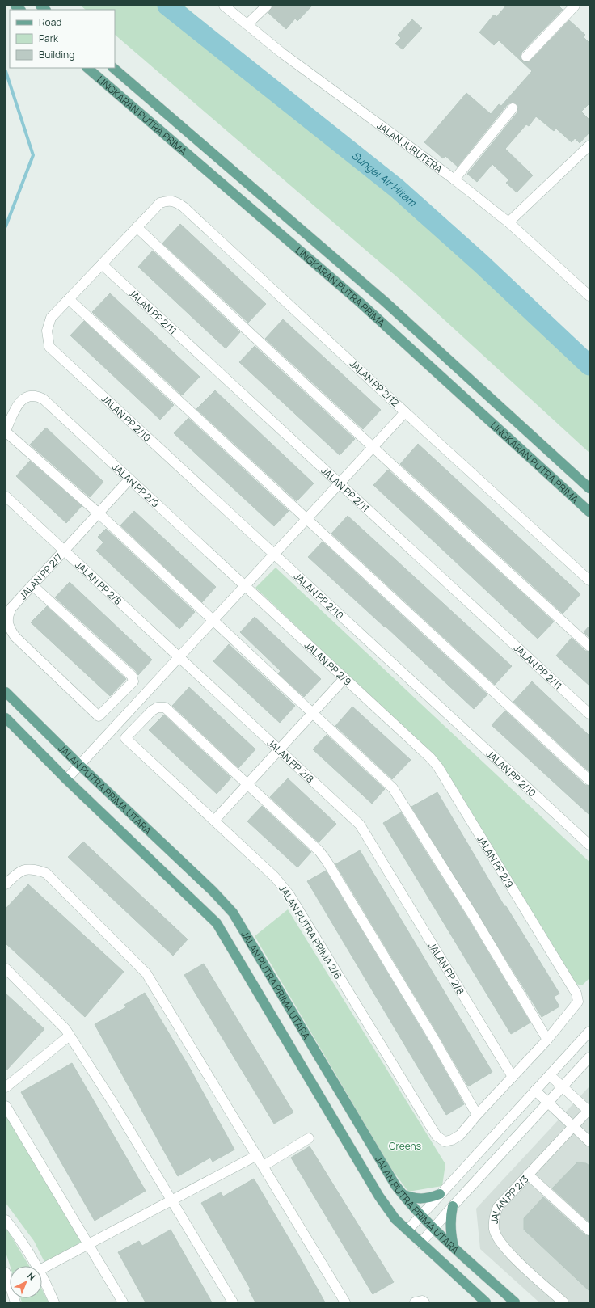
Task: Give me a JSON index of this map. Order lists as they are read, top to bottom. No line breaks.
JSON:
{"streets":{"main road":["LINGKARAN PUTRA PRIMA","JALAN PUTRA PRIMA UTARA"],"street":["JALAN JURUTERA","JALAN PP 2/11","JALAN PP 2/12","JALAN PP 2/10","JALAN PP 2/9","JALAN PP 2/7","JALAN PP 2/8","JALAN PUTRA PRIMA 2/6","JALAN PP 2/3"]},"crossings":[["JALAN PP 2/9","JALAN PP 2/7"],["JALAN PP 2/7","JALAN PP 2/8"]],"water":["Sungai Air Hitam"],"parks":["Greens"],"legend":["Road","Park","Building"],"north":"top right"}
